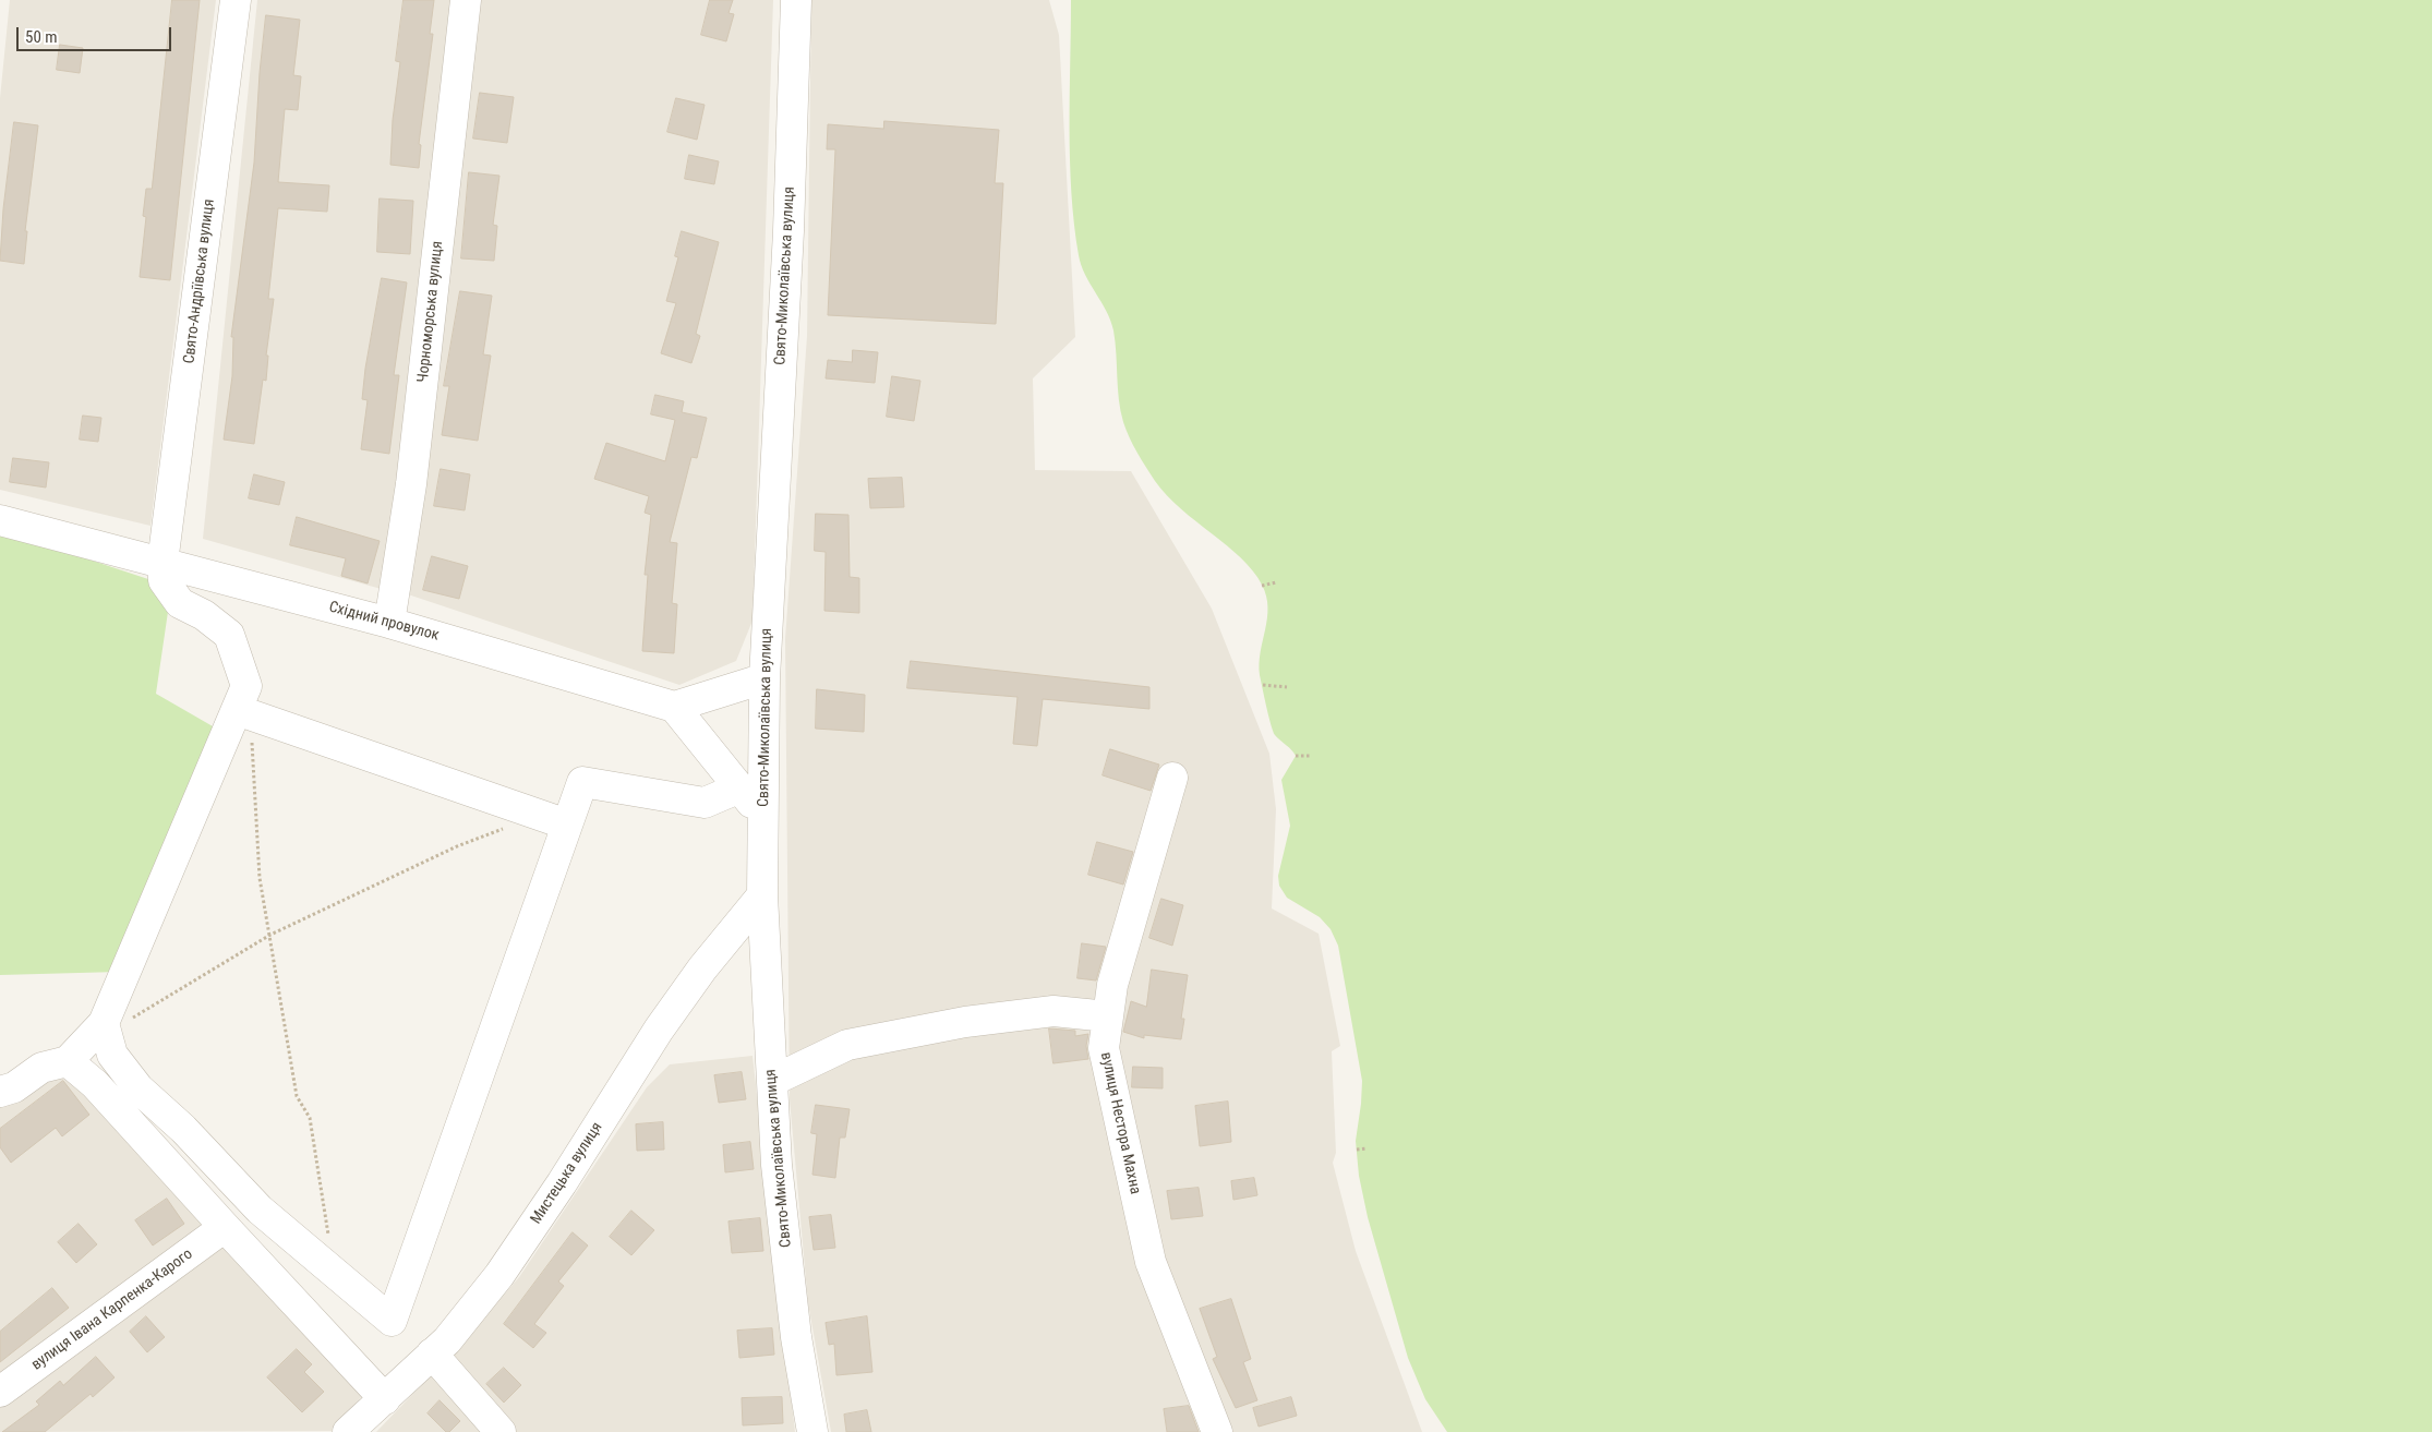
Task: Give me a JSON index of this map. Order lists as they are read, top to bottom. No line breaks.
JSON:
{"streets":{"street":["Свято-Миколаївська вулиця","Свято-Андріївська вулиця","Чорноморська вулиця","Східний провулок","вулиця Нестора Махна","Мистецька вулиця","вулиця Івана Карпенка-Карого"]},"crossings":[["Свято-Миколаївська вулиця","Мистецька вулиця"],["Свято-Андріївська вулиця","Східний провулок"],["Чорноморська вулиця","Східний провулок"]],"scale_bar":"50 m"}
